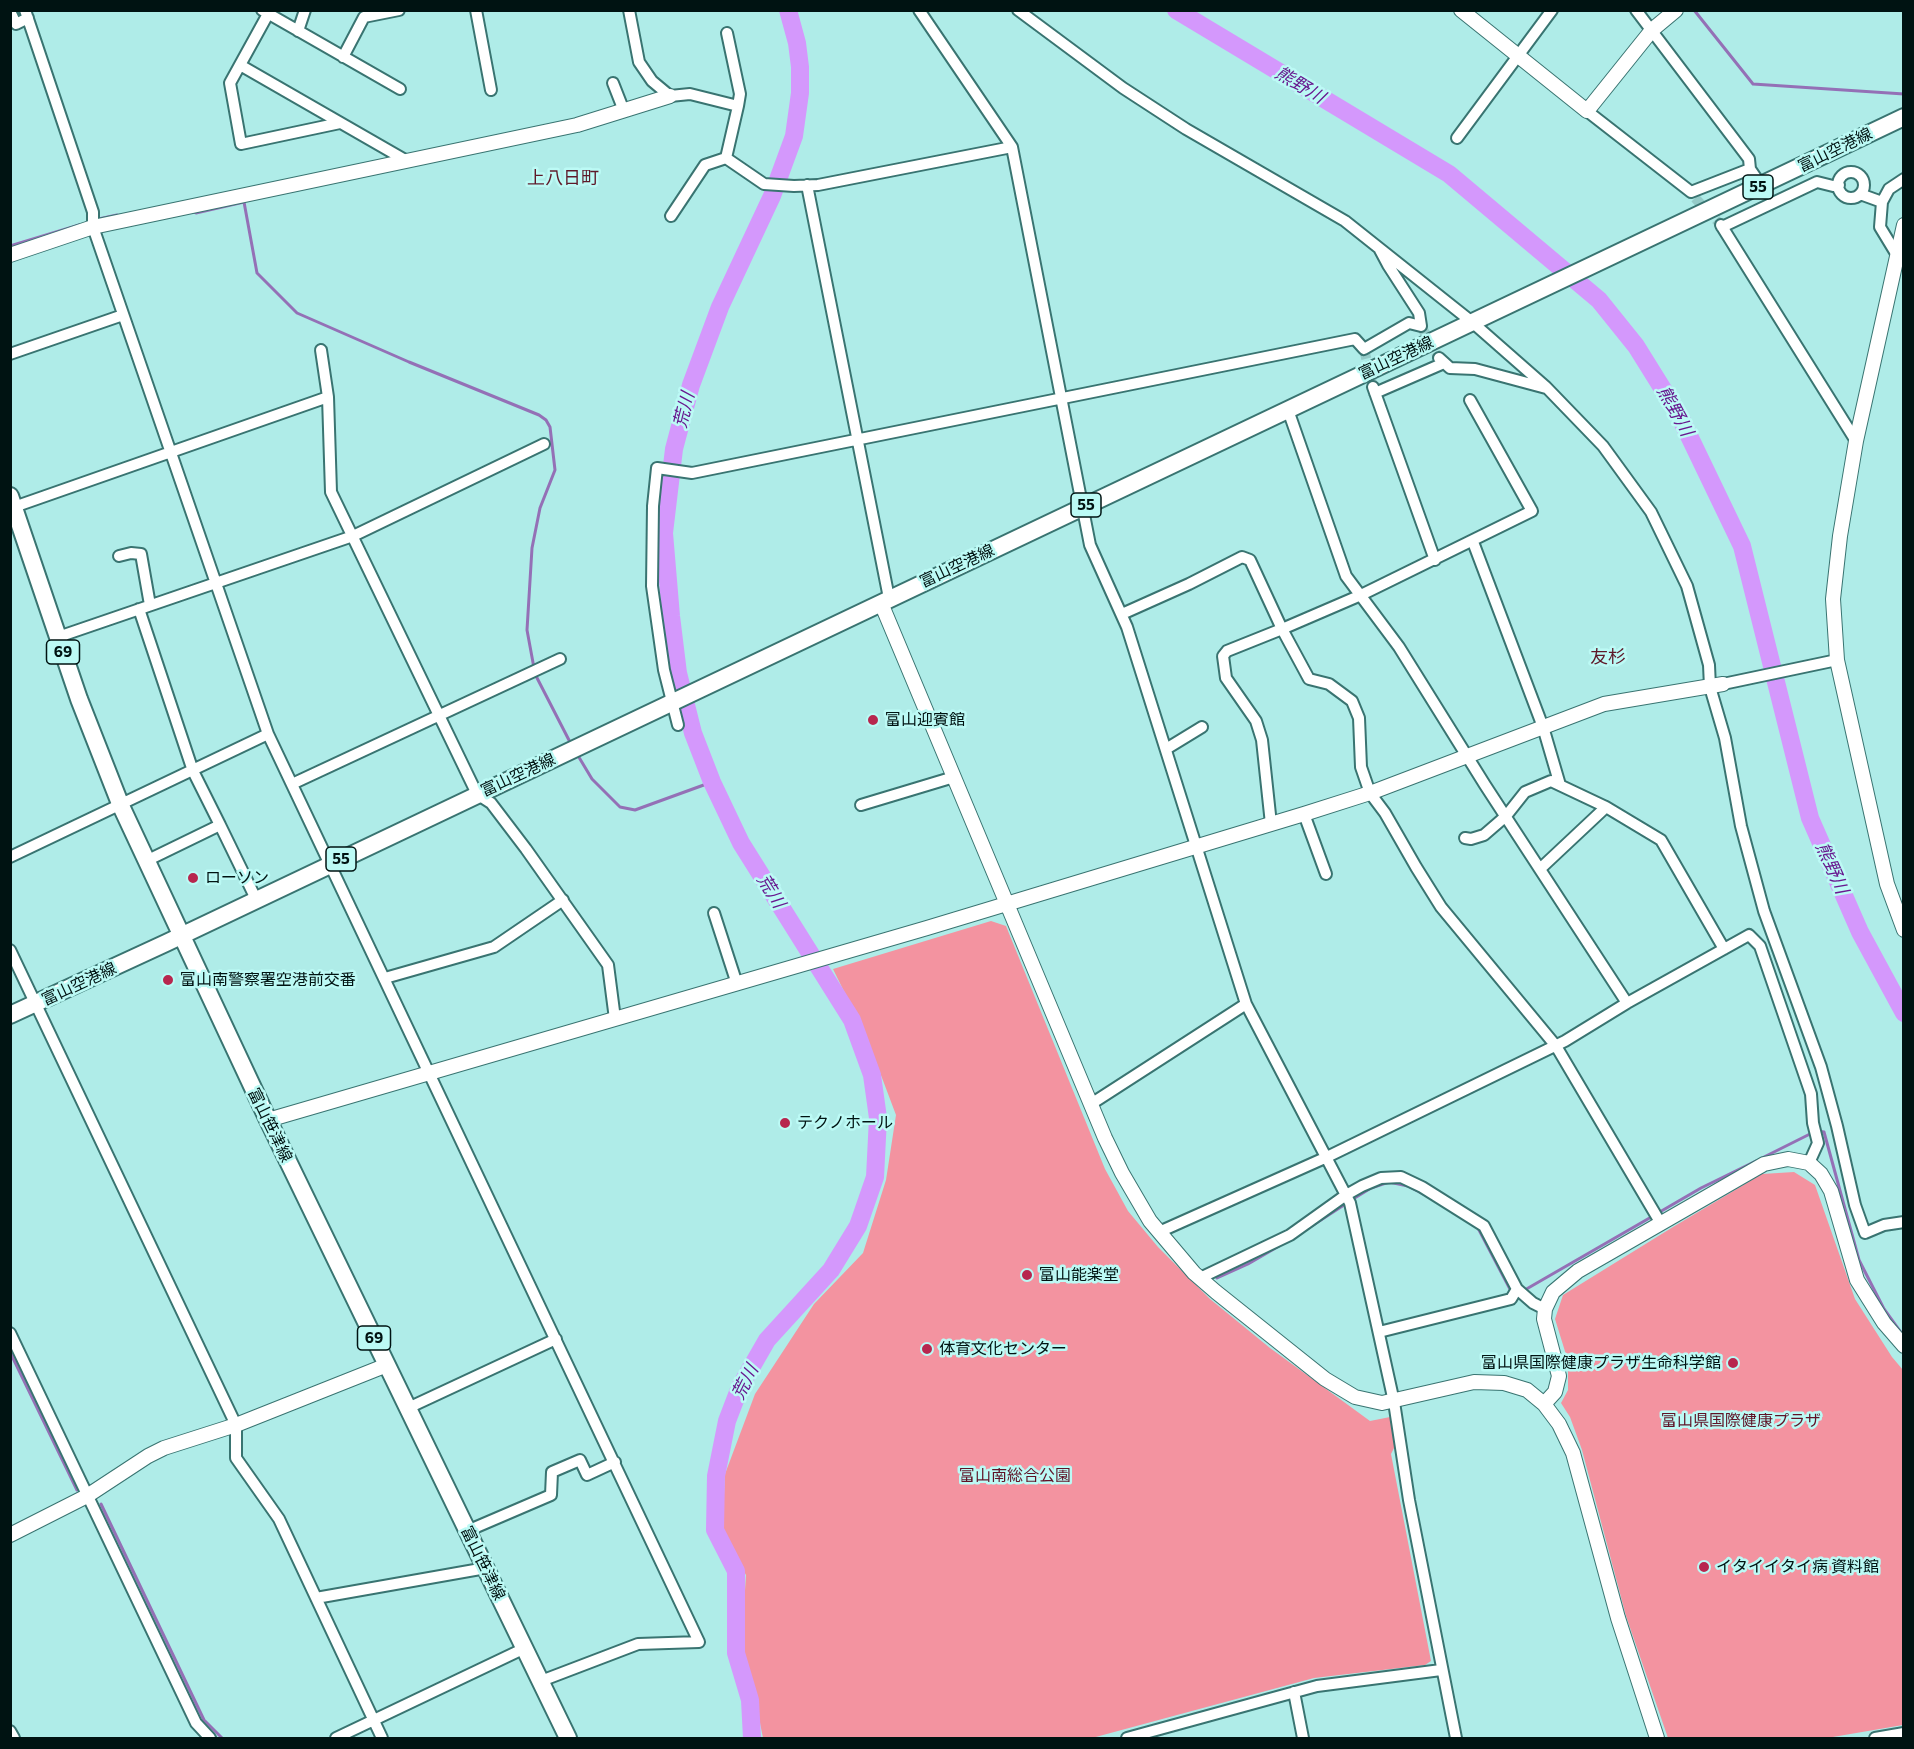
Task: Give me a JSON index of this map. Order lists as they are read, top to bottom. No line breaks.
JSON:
{"streets":{"main road":["富山空港線","55","69","富山笹津線"]},"crossings":[["富山空港線","富山笹津線"]],"districts":["上八日町","友杉"],"water":["熊野川","荒川"],"parks":["富山県国際健康プラザ","富山南総合公園"],"places":["富山迎賓館","ローソン","富山南警察署空港前交番","テクノホール","富山能楽堂","体育文化センター","富山県国際健康プラザ生命科学館","イタイイタイ病 資料館"]}
